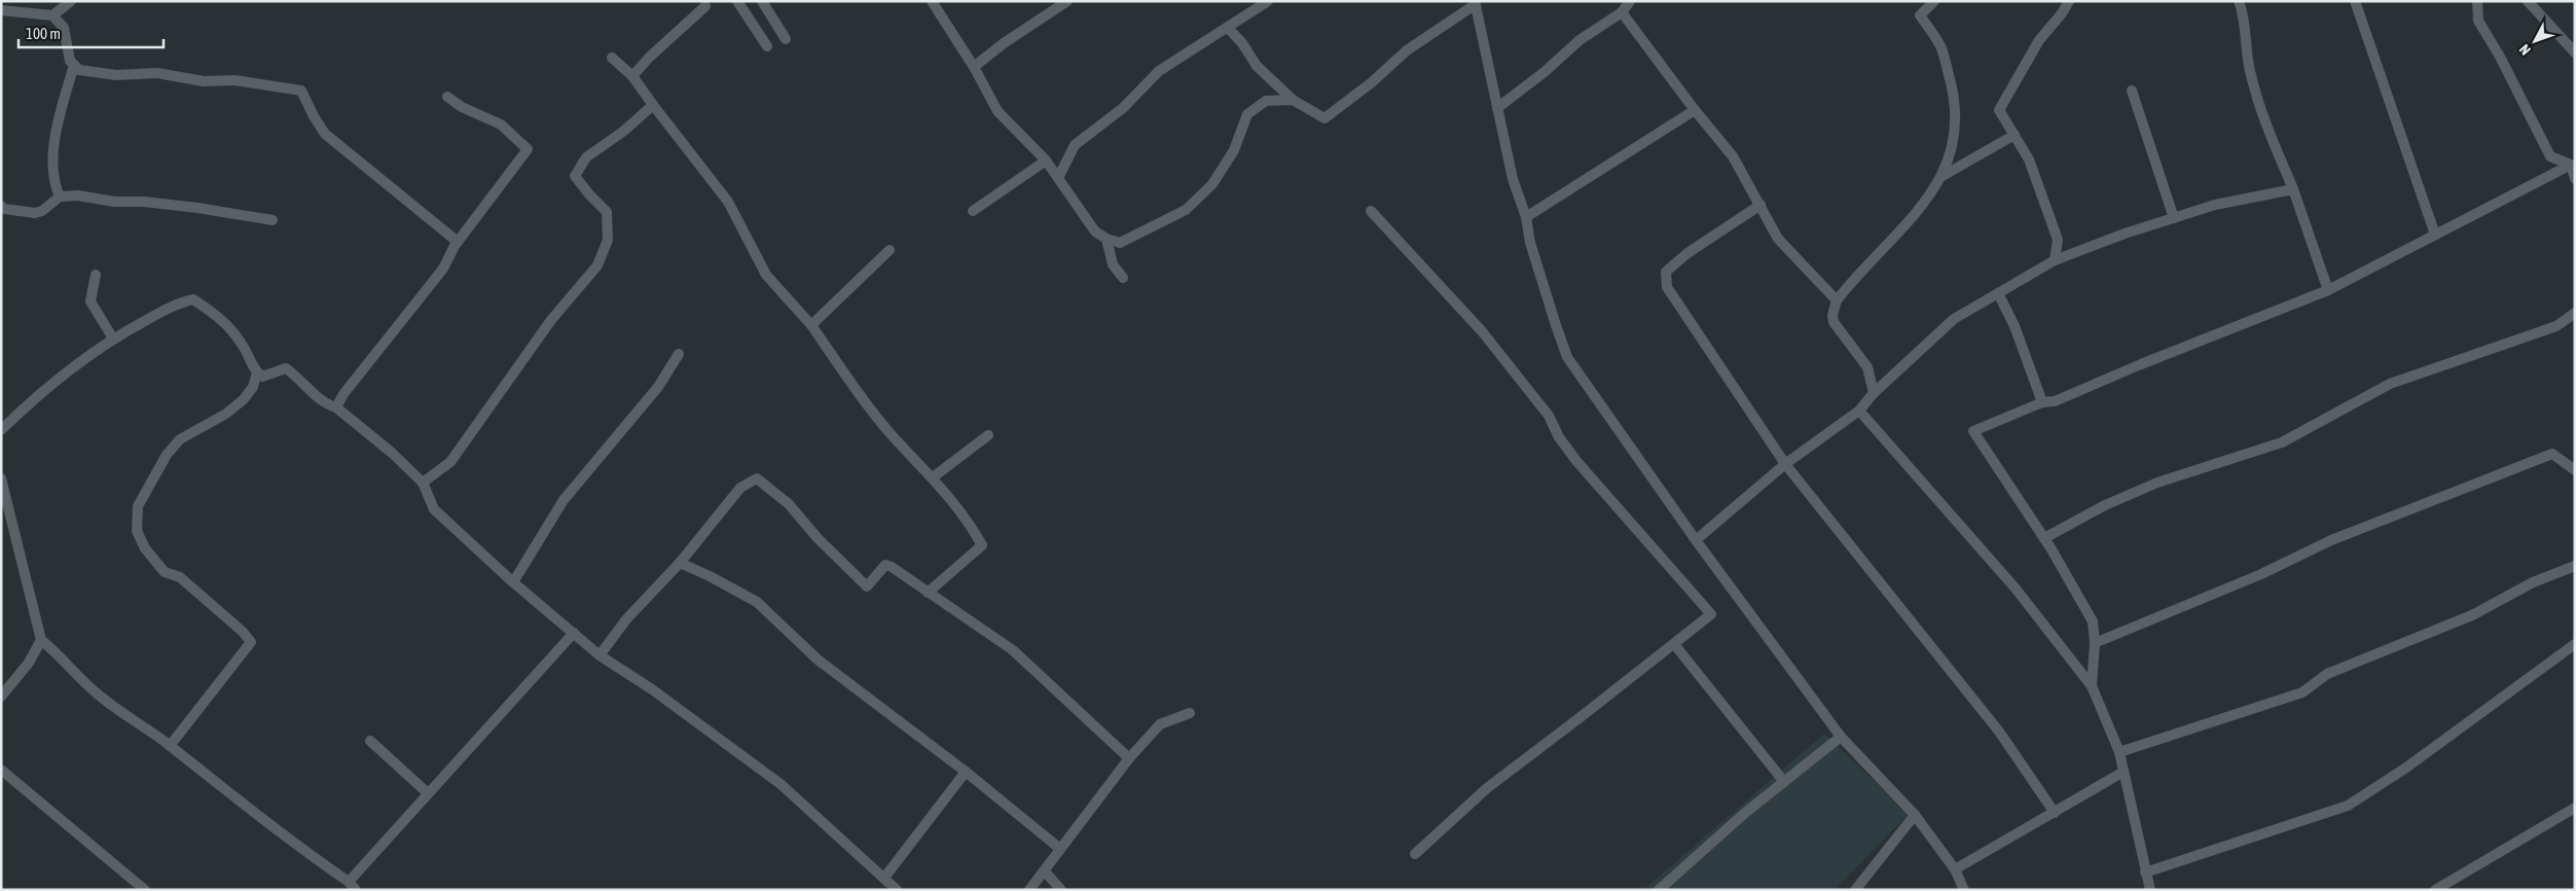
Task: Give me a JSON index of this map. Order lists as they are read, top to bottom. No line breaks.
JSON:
{"scale_bar":"100 m","north":"bottom left"}
